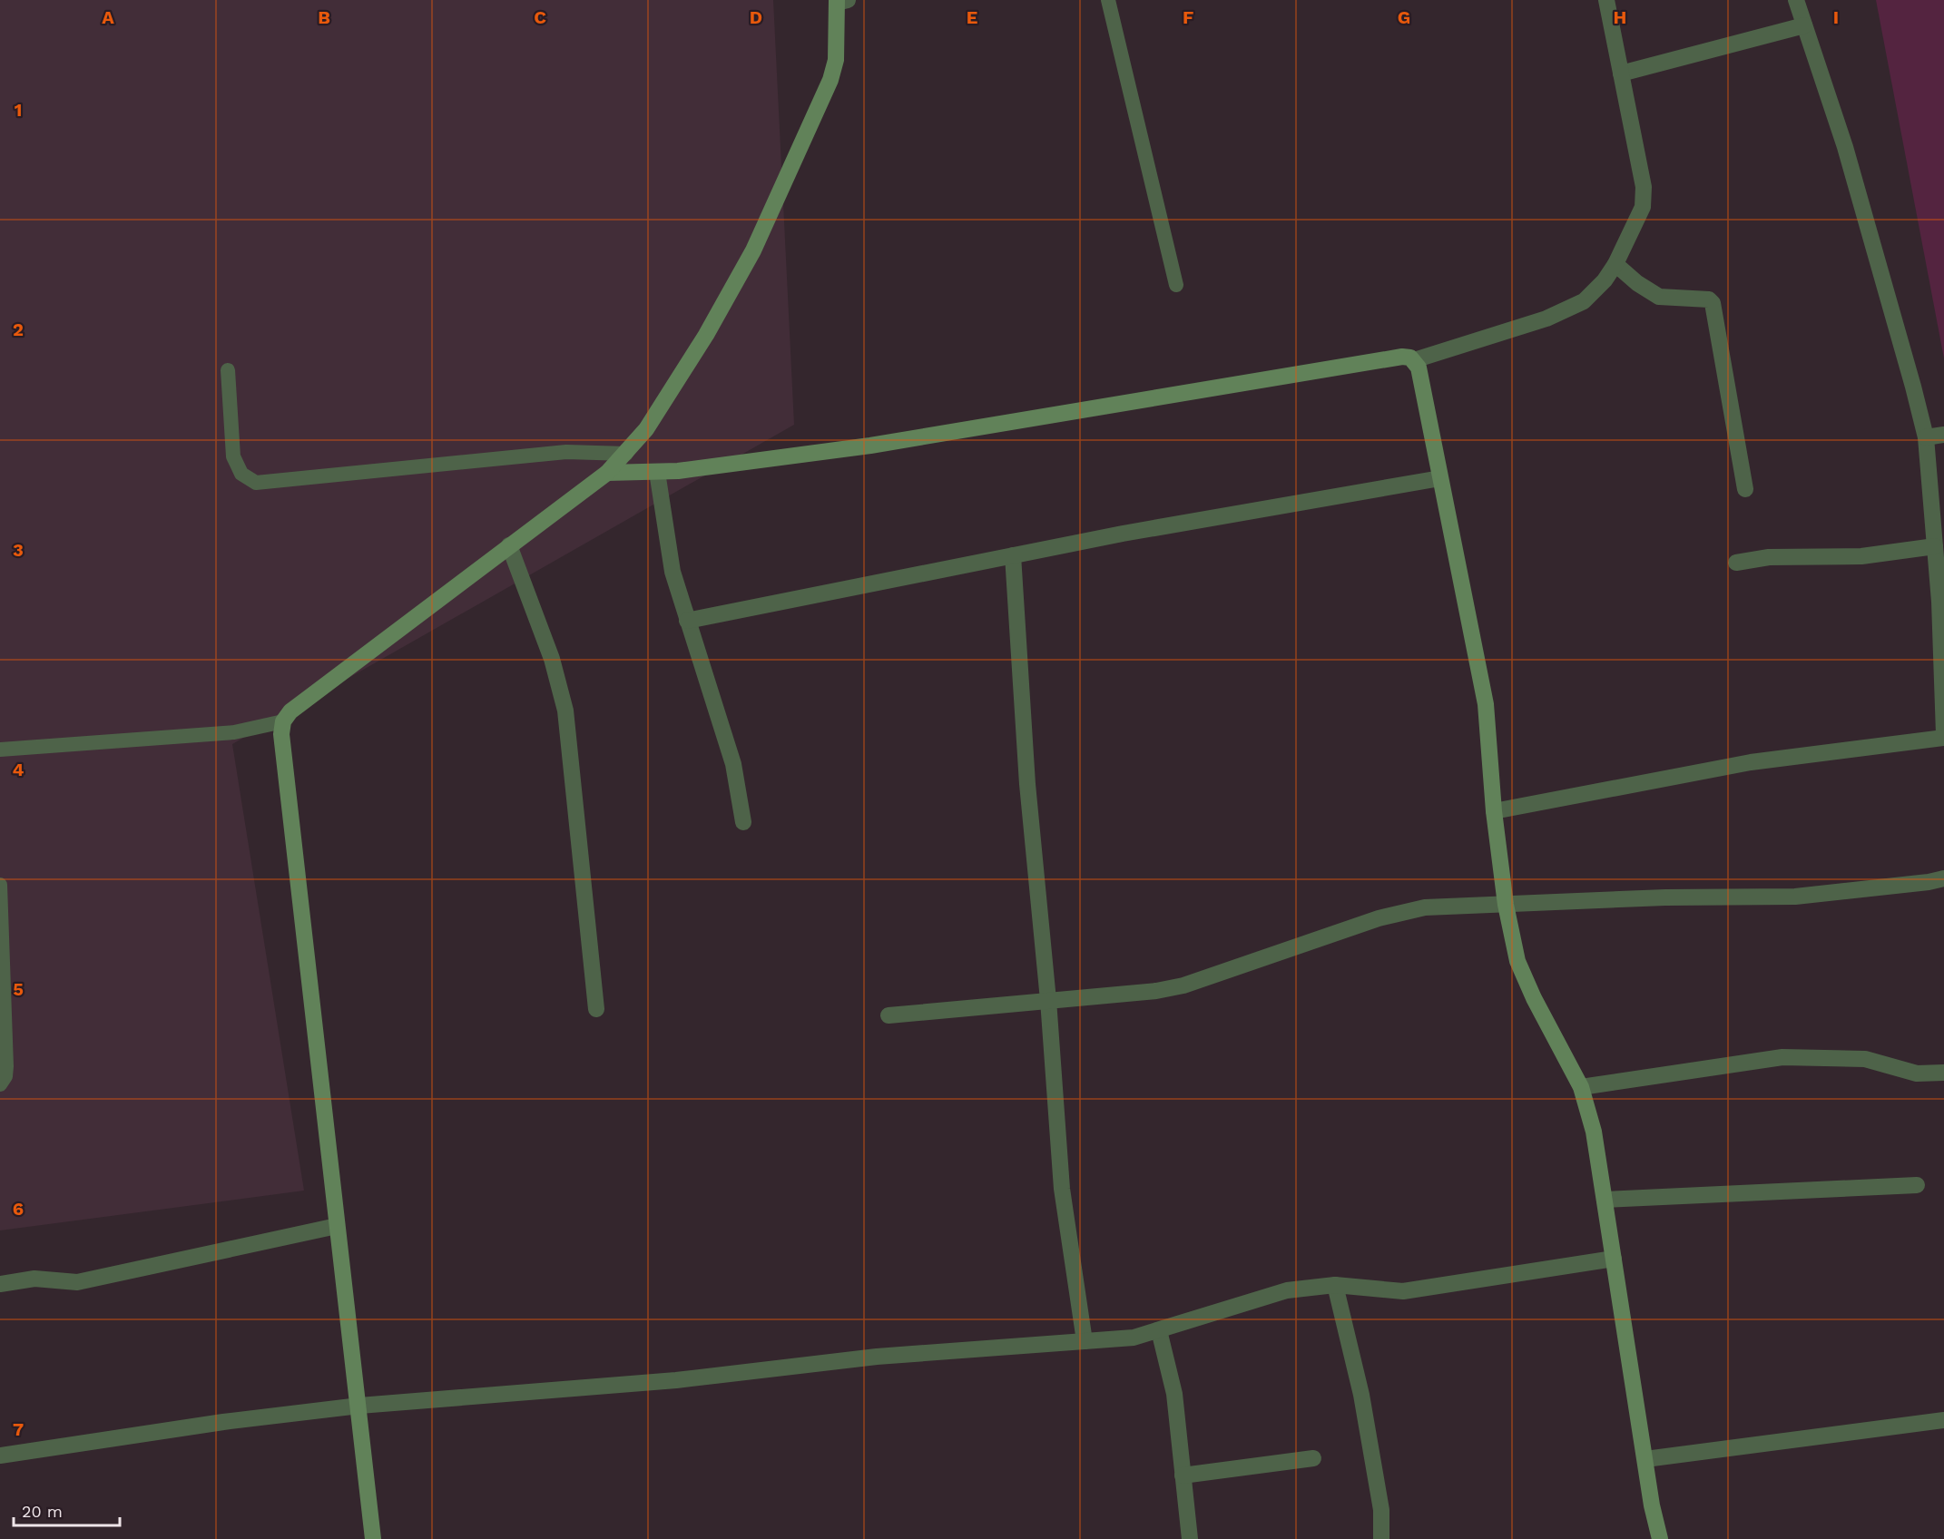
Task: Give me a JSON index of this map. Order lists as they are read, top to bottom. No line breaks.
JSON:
{"scale_bar":"20 m","grid":{"columns":["A","B","C","D","E","F","G","H","I"],"rows":["1","2","3","4","5","6","7"]}}
